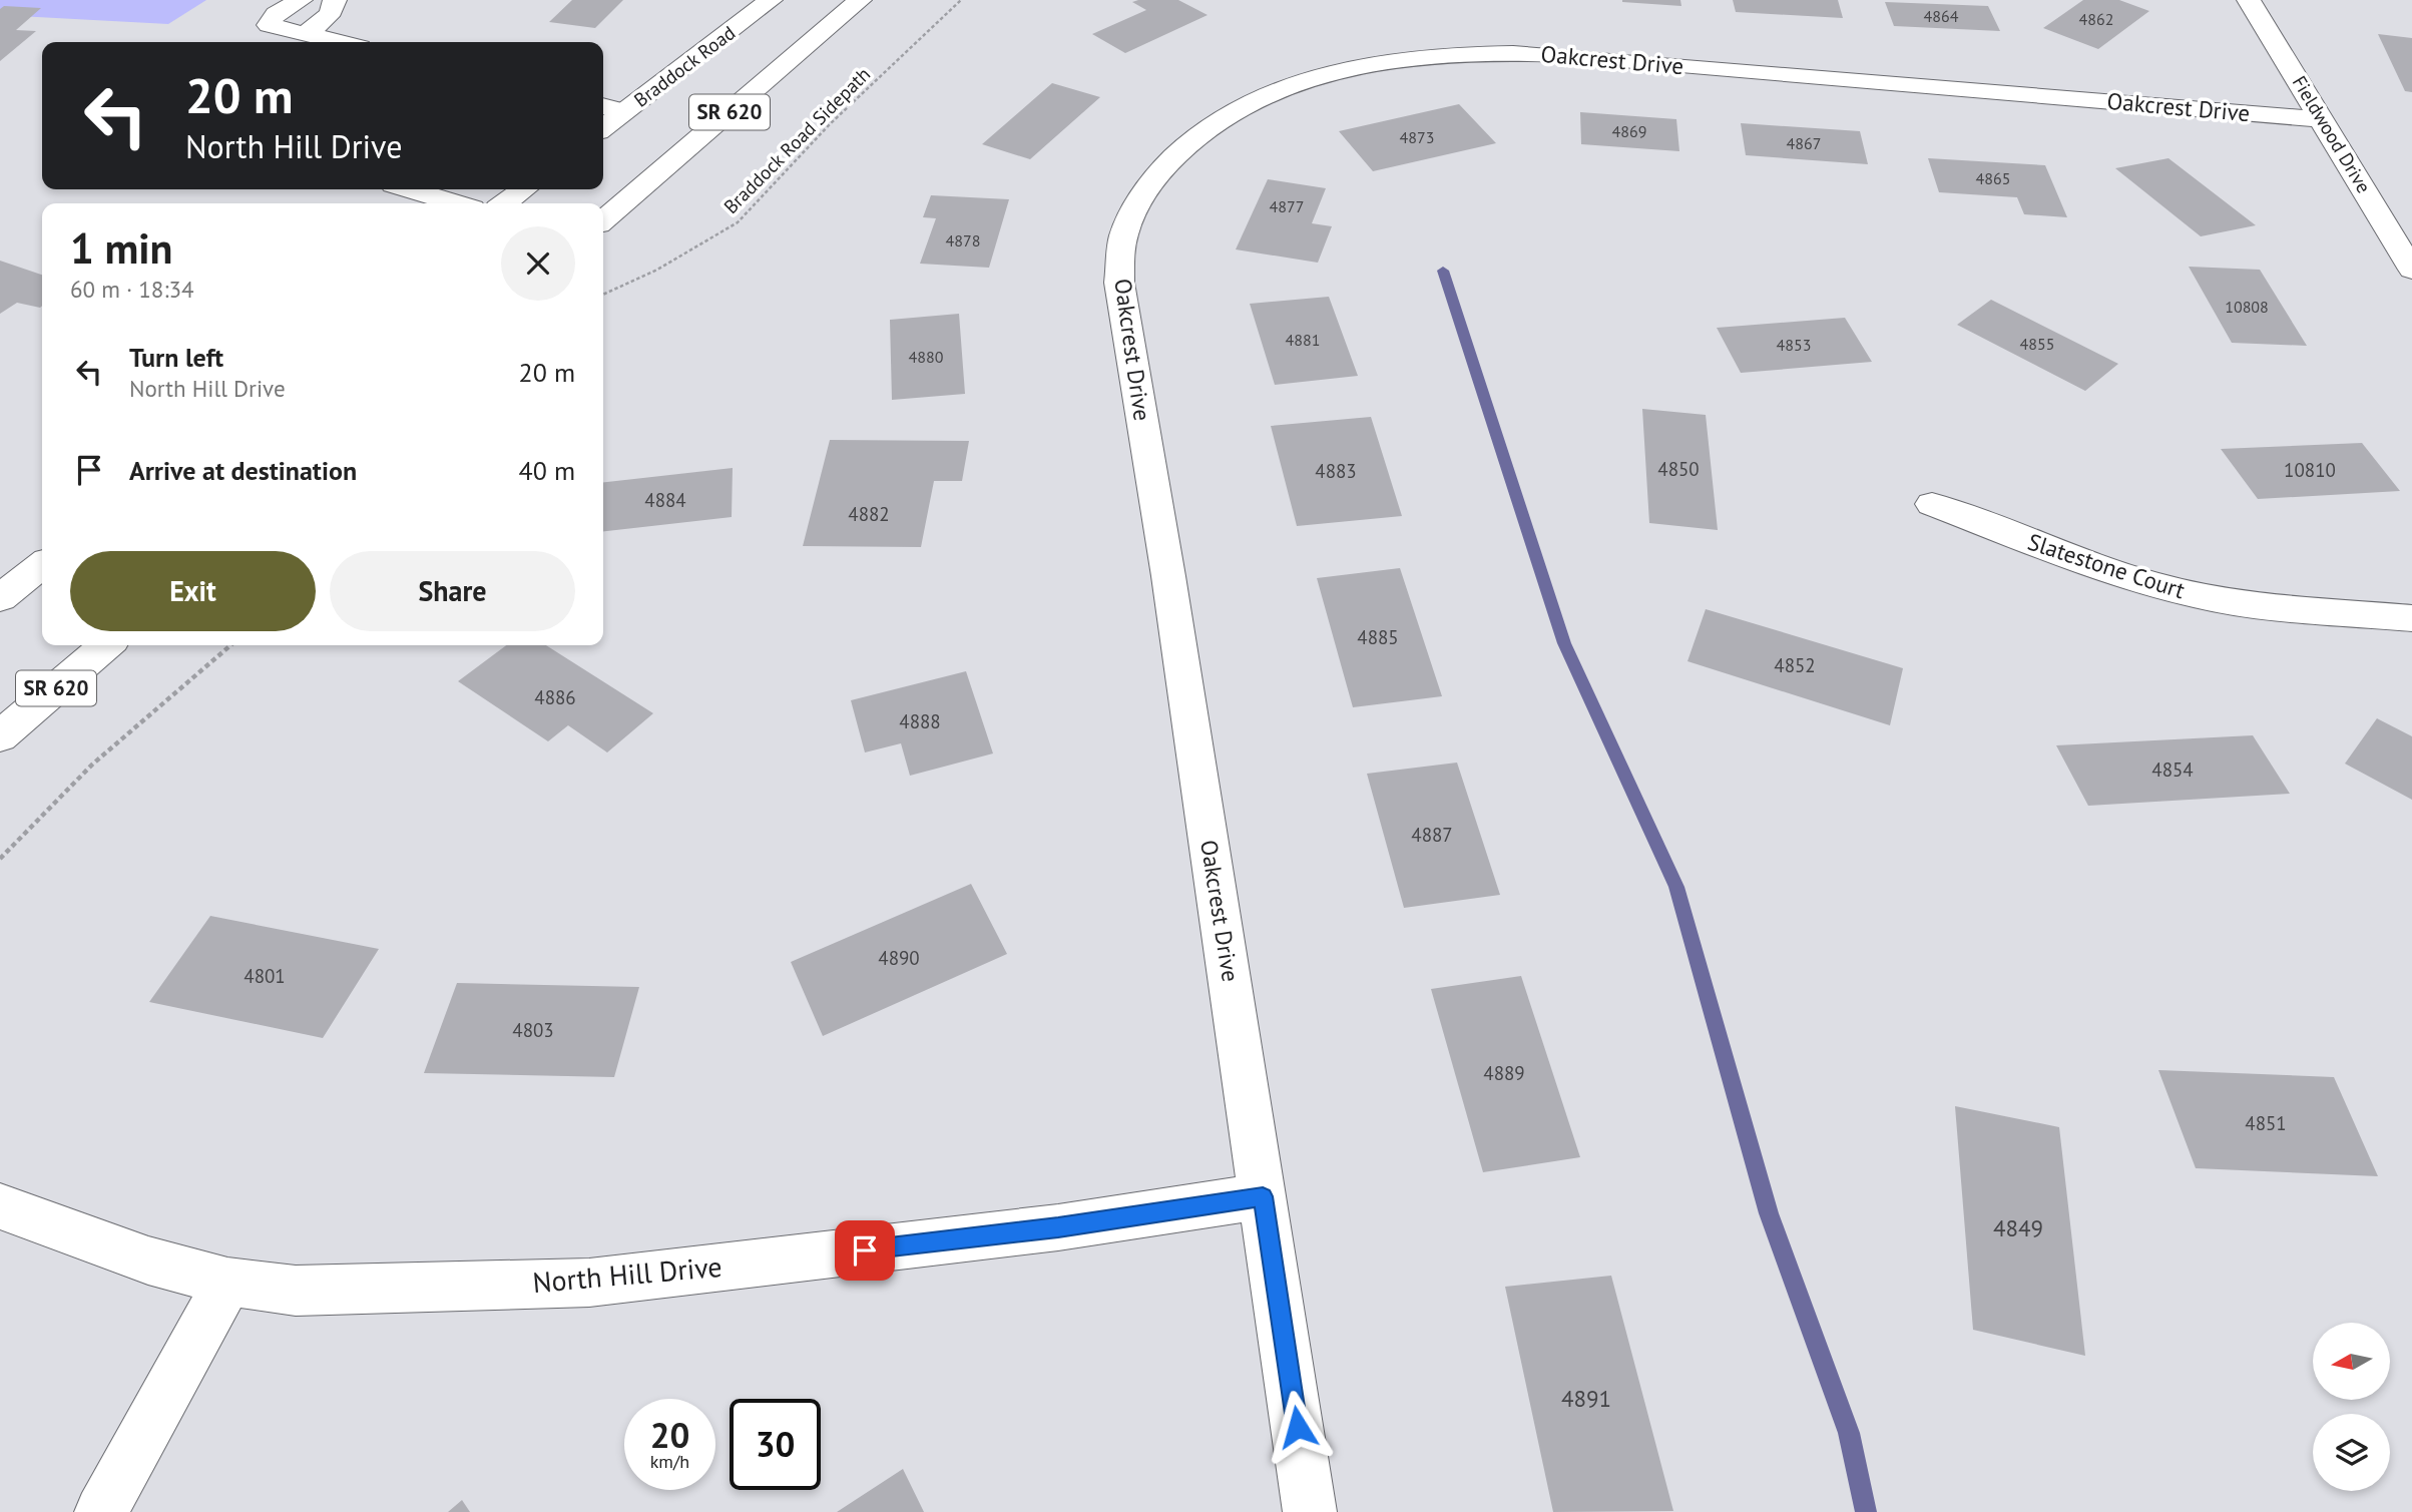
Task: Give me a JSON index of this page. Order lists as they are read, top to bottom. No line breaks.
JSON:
{"streets":{"street":["Oakcrest Drive","Braddock Road","SR 620","Fieldwood Drive","Slatestone Court","North Hill Drive"],"path":["Braddock Road Sidepath"]},"crossings":[["Oakcrest Drive","Fieldwood Drive"],["Oakcrest Drive","North Hill Drive"]],"house_numbers":["4864","4862","4869","4873","4867","4865","4877","4878","10808","4881","4855","4853","4880","4850","10810","4883","4884","4882","4885","4852","4886","4888","4854","4887","4890","4801","4803","4889","4851","4849","4891"],"north":"left","page":{"turn":["20 m","North Hill Drive"],"heading":["1 min","60 m · 18:34"],"list":[{"name":"Turn left","note":"North Hill Drive","value":"20 m"},{"name":"Arrive at destination","value":"40 m"}],"buttons":["Exit","Share"],"speed":"20 km/h","limit":"30"}}
